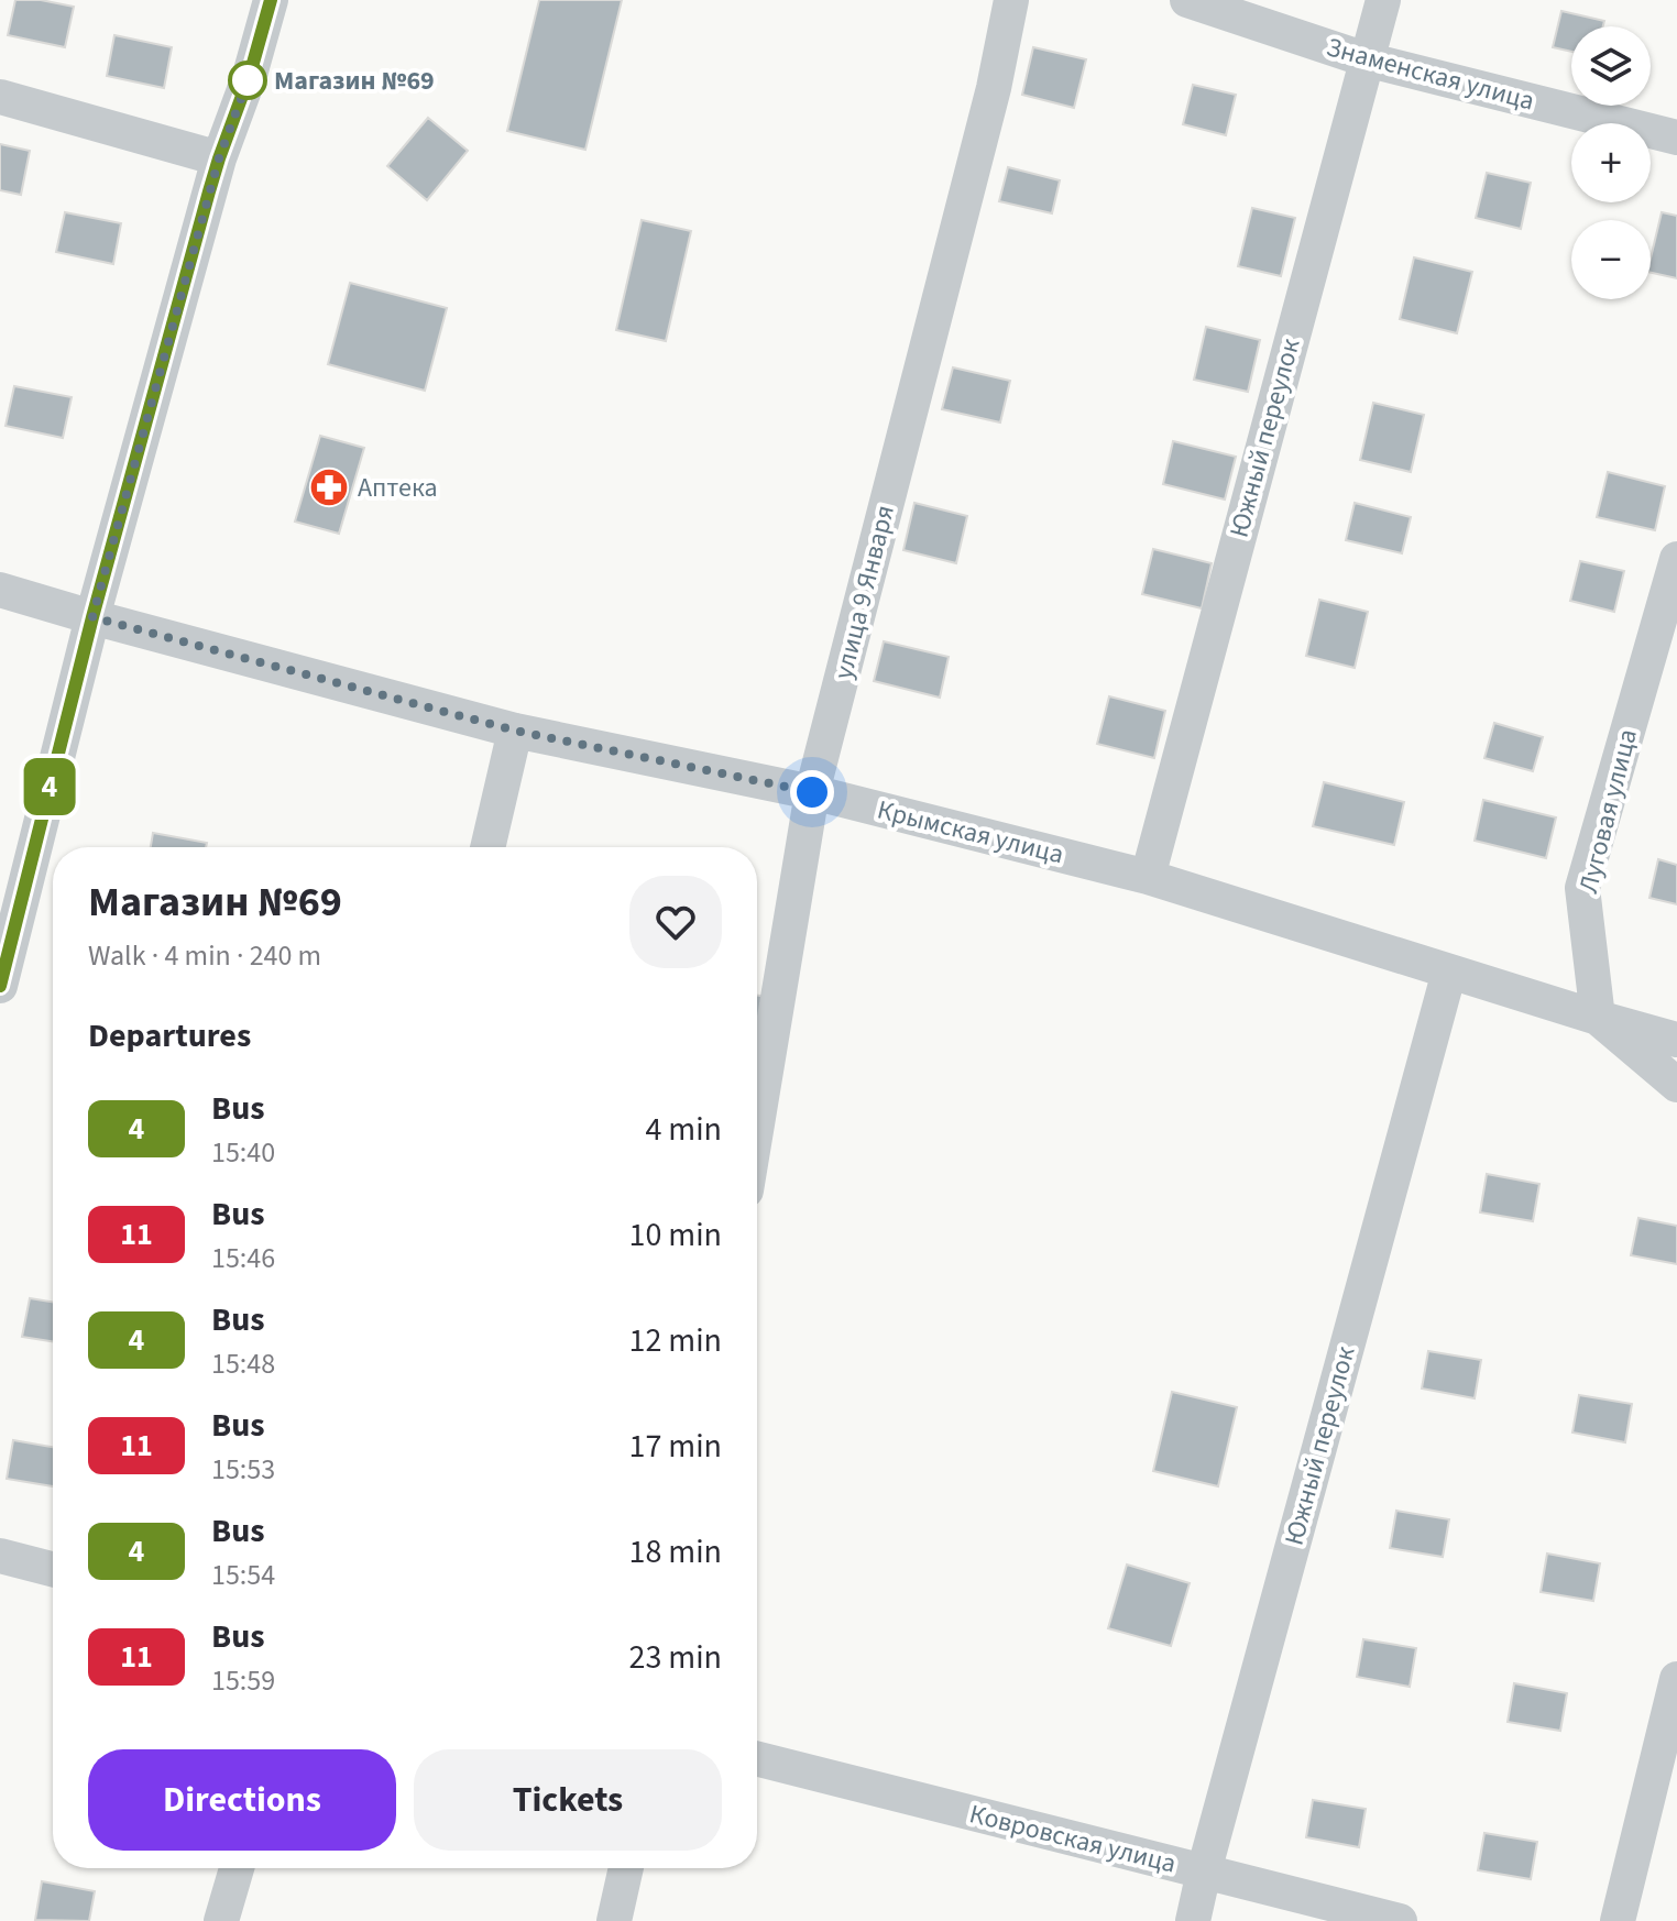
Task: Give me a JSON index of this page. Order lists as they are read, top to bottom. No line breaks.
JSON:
{"streets":{"street":["Знаменская улица","Южный переулок","улица 9 Января","Луговая улица","Крымская улица","Ковровская улица"]},"crossings":[["Знаменская улица","Южный переулок"],["Южный переулок","Крымская улица"],["Южный переулок","Ковровская улица"],["улица 9 Января","Крымская улица"],["Луговая улица","Крымская улица"]],"places":{"other":["Магазин №69"],"pharmacy":["Аптека"]},"lines":["bus line 4"],"page":{"on_map":"4","map_buttons":["+","−"],"heading":[["Магазин №69","Walk · 4 min · 240 m"],"Departures"],"list":[{"mark":"4","name":"Bus","note":"15:40","value":"4 min"},{"mark":"11","name":"Bus","note":"15:46","value":"10 min"},{"mark":"4","name":"Bus","note":"15:48","value":"12 min"},{"mark":"11","name":"Bus","note":"15:53","value":"17 min"},{"mark":"4","name":"Bus","note":"15:54","value":"18 min"},{"mark":"11","name":"Bus","note":"15:59","value":"23 min"}],"buttons":["Directions","Tickets"]}}
